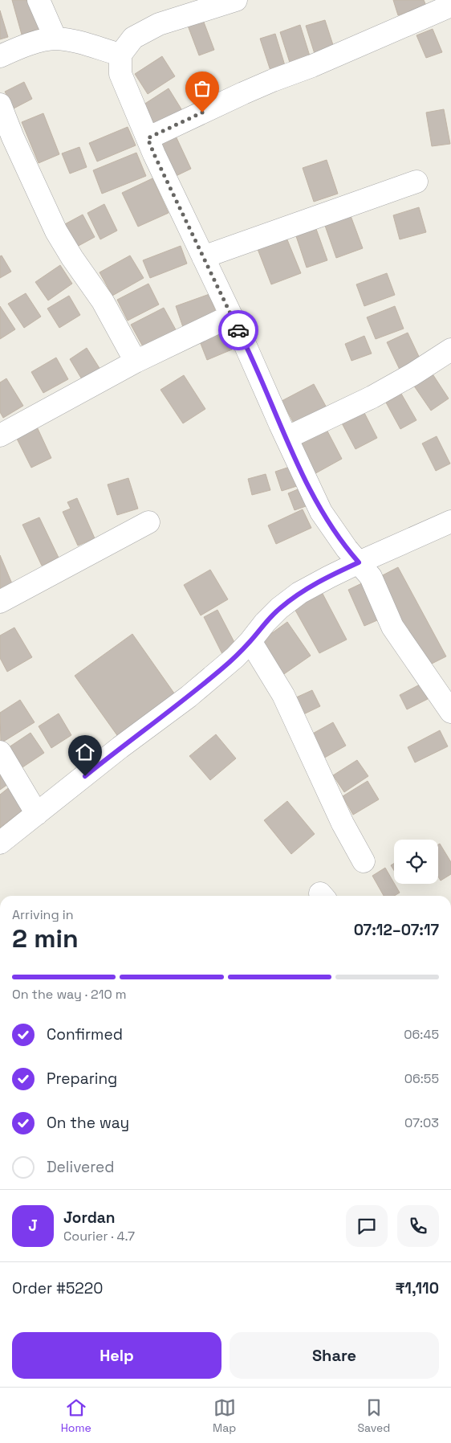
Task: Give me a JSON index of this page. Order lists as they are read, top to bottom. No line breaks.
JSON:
{"page":{"heading":["2 min","Arriving in","07:12–07:17"],"panel":["Jordan","Courier · 4.7","Order #5220","₹1,110"],"bar":"On the way · 210 m","list":[["Confirmed","06:45"],["Preparing","06:55"],["On the way","07:03"],"Delivered"],"round":"J","buttons":["Help","Share"],"tabs":["Home","Map","Saved"]}}
